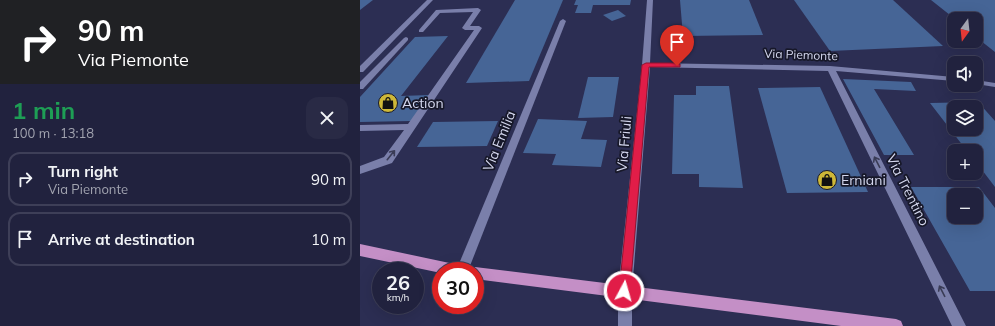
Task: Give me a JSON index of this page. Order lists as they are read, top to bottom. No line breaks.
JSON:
{"streets":{"street":["Via Piemonte","Via Emilia","Via Friuli","Via Trentino"]},"crossings":[["Via Piemonte","Via Friuli"],["Via Piemonte","Via Trentino"]],"one_way":["Via Trentino"],"places":{"shop":["Action","Erniani"]},"north":"bottom","page":{"turn":["90 m","Via Piemonte"],"map_buttons":["+","−"],"heading":["1 min","100 m · 13:18"],"list":[{"name":"Turn right","note":"Via Piemonte","value":"90 m"},{"name":"Arrive at destination","value":"10 m"}],"speed":"26 km/h","limit":"30"}}
